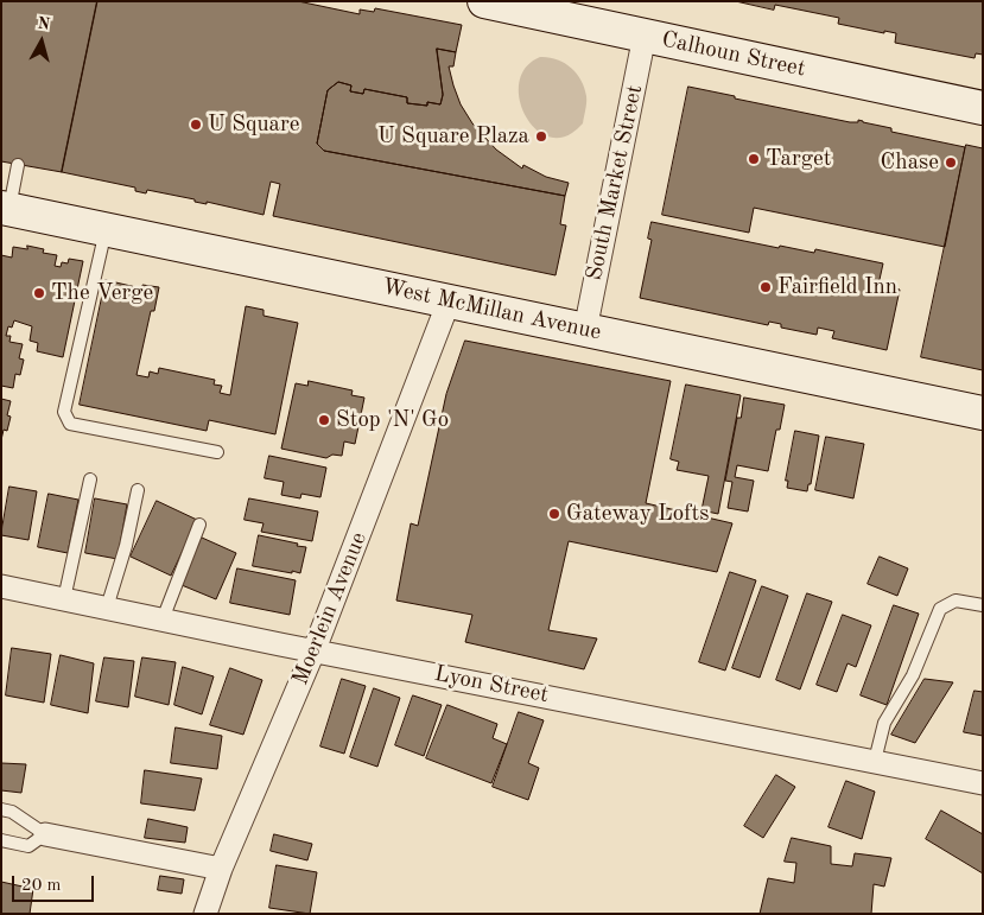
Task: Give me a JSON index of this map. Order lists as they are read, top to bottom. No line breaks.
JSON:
{"streets":{"main road":["Calhoun Street","West McMillan Avenue"],"street":["South Market Street","Moerlein Avenue","Lyon Street"]},"crossings":[["Calhoun Street","South Market Street"],["South Market Street","West McMillan Avenue"],["West McMillan Avenue","Moerlein Avenue"],["Moerlein Avenue","Lyon Street"]],"places":["U Square","U Square Plaza","Target","Chase","Fairfield Inn","The Verge","Stop 'N' Go","Gateway Lofts"],"scale_bar":"20 m","north":"top"}
